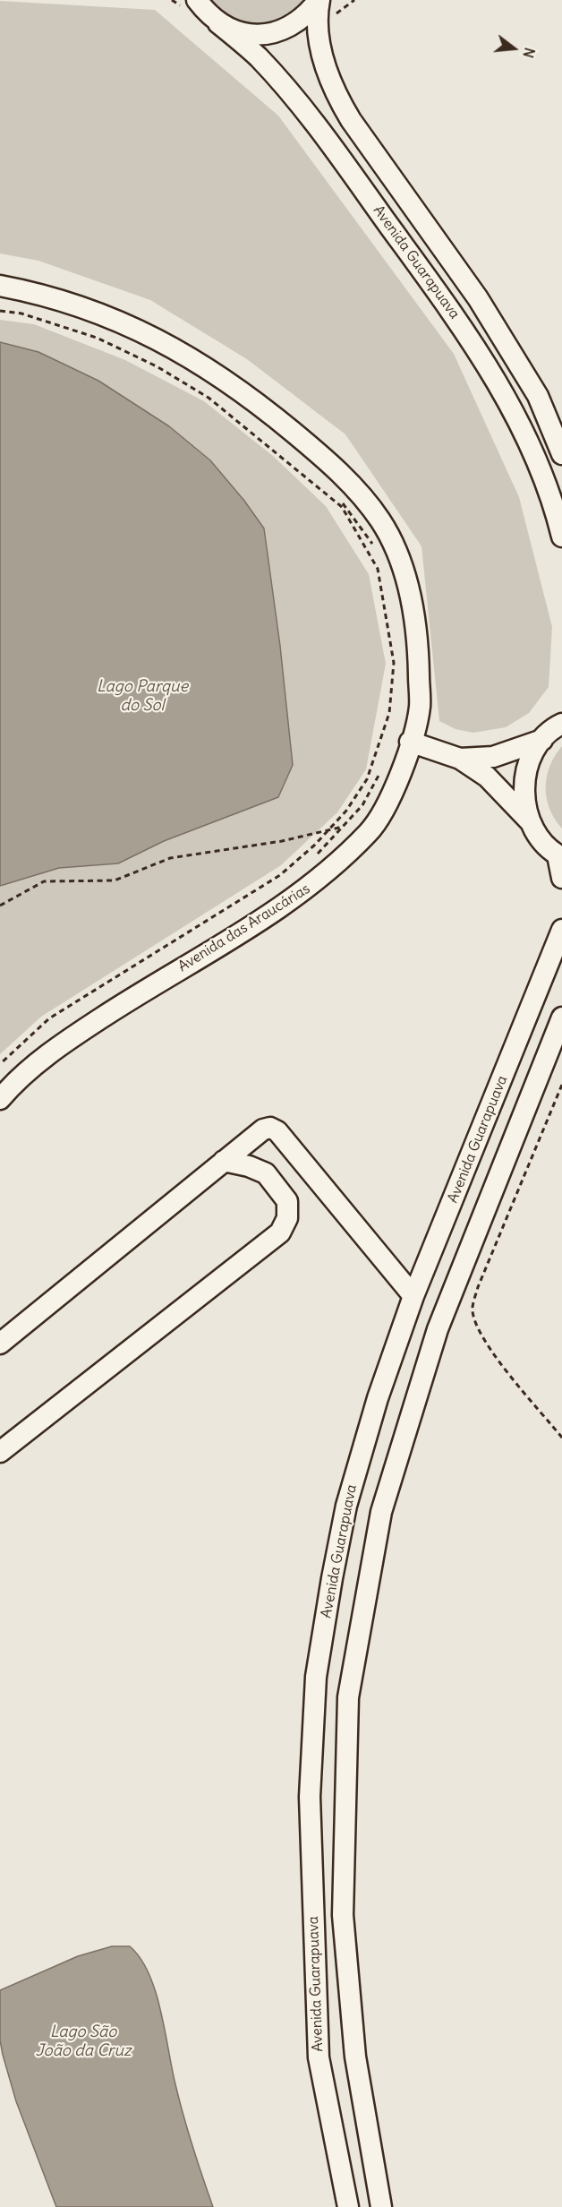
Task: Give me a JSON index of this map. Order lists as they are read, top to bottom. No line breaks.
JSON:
{"streets":{"street":["Avenida Guarapuava","Avenida das Araucárias"]},"water":["Lago Parque do Sol","Lago São João da Cruz"],"north":"right"}
